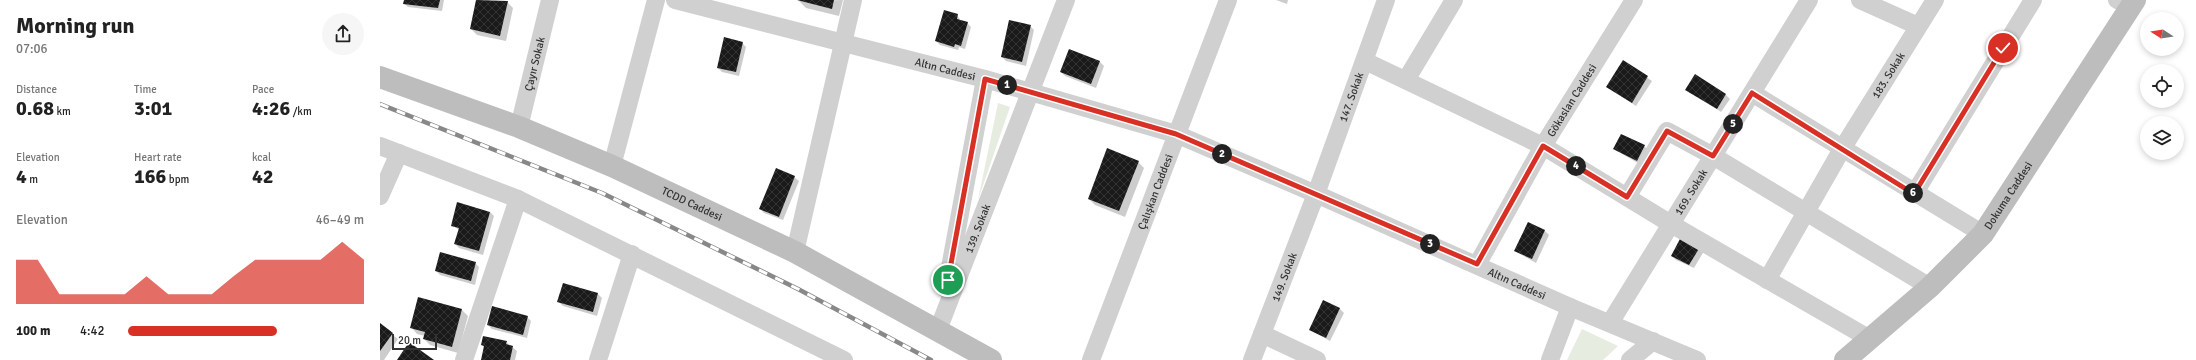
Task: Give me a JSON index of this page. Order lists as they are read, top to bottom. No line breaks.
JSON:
{"streets":{"main road":["Dokuma Caddesi","TCDD Caddesi"],"street":["Çayır Sokak","Altın Caddesi","183. Sokak","147. Sokak","Gökaslan Caddesi","Çalışkan Caddesi","169. Sokak","139. Sokak","149. Sokak"]},"crossings":[["Çayır Sokak","TCDD Caddesi"],["Altın Caddesi","147. Sokak"],["Altın Caddesi","Gökaslan Caddesi"],["Altın Caddesi","Çalışkan Caddesi"],["Altın Caddesi","169. Sokak"],["Altın Caddesi","139. Sokak"],["Altın Caddesi","149. Sokak"],["147. Sokak","149. Sokak"],["TCDD Caddesi","139. Sokak"]],"scale_bar":"20 m","north":"left","page":{"heading":["Morning run","07:06"],"stats":[["Distance","0.68 km"],["Time","3:01"],["Pace","4:26 /km"],["Elevation","4 m"],["Heart rate","166 bpm"],["kcal","42"]],"pins":["1","5","2","4","6","3"],"chart":["Elevation","46–49 m"],"list":[{"name":"100 m","note":"4:42"}],"scale":"20 m"}}
